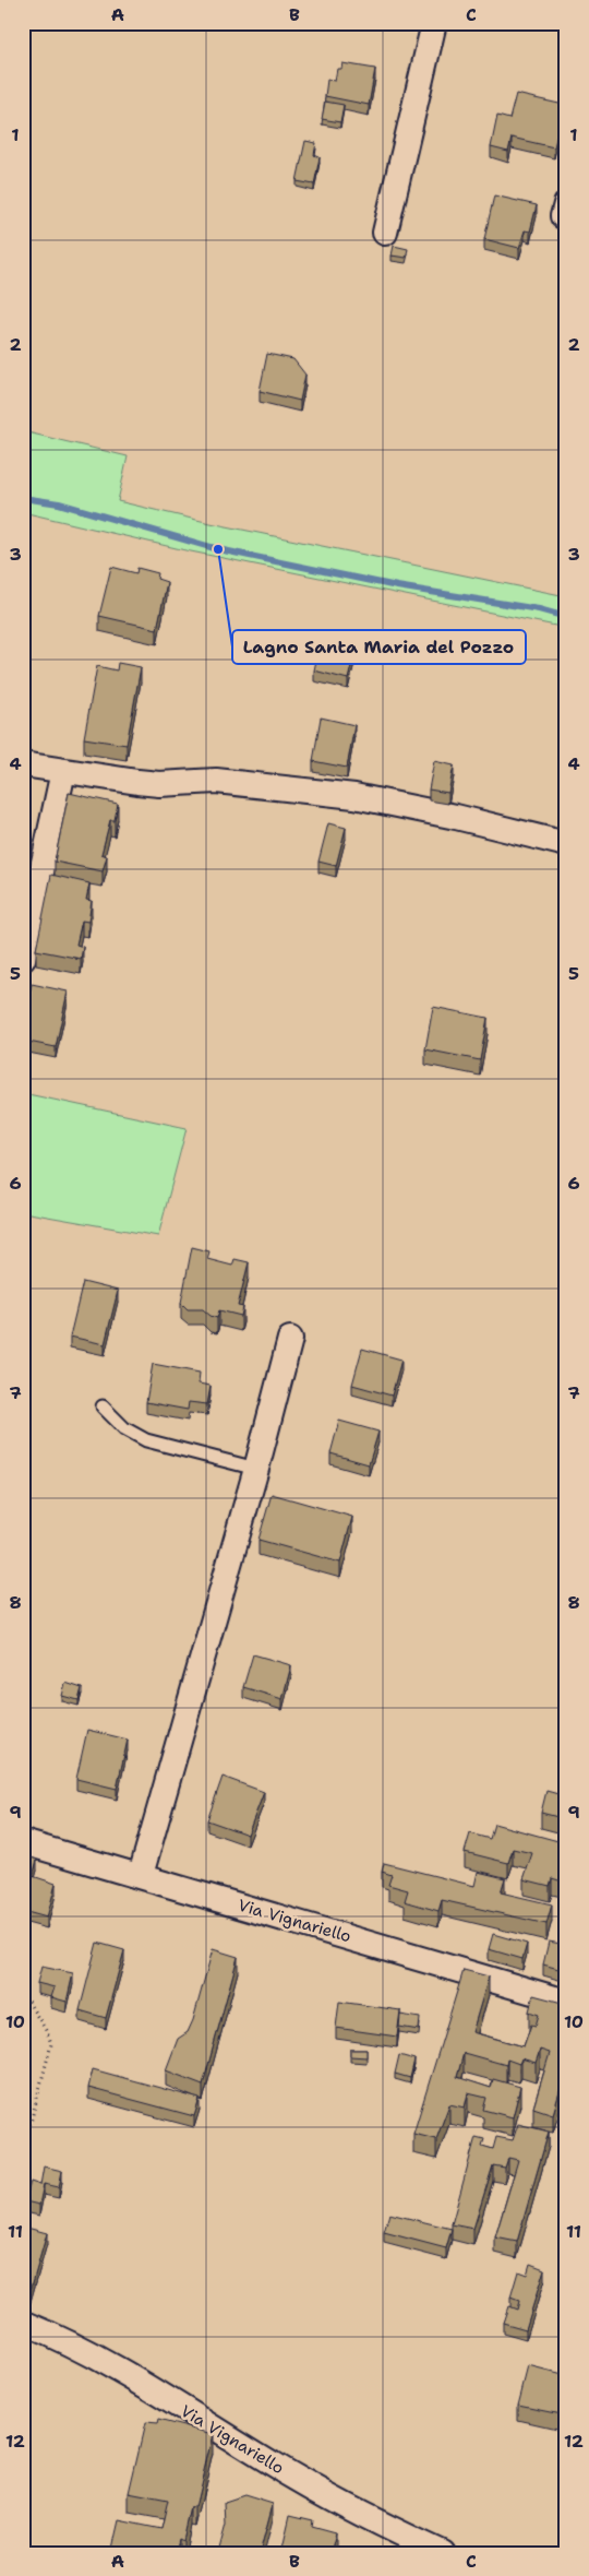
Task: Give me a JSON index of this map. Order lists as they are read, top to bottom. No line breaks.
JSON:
{"streets":{"street":["Via Vignariello"]},"places":["Lagno Santa Maria del Pozzo"],"grid":{"columns":["A","B","C"],"rows":["1","2","3","4","5","6","7","8","9","10","11","12"]}}
